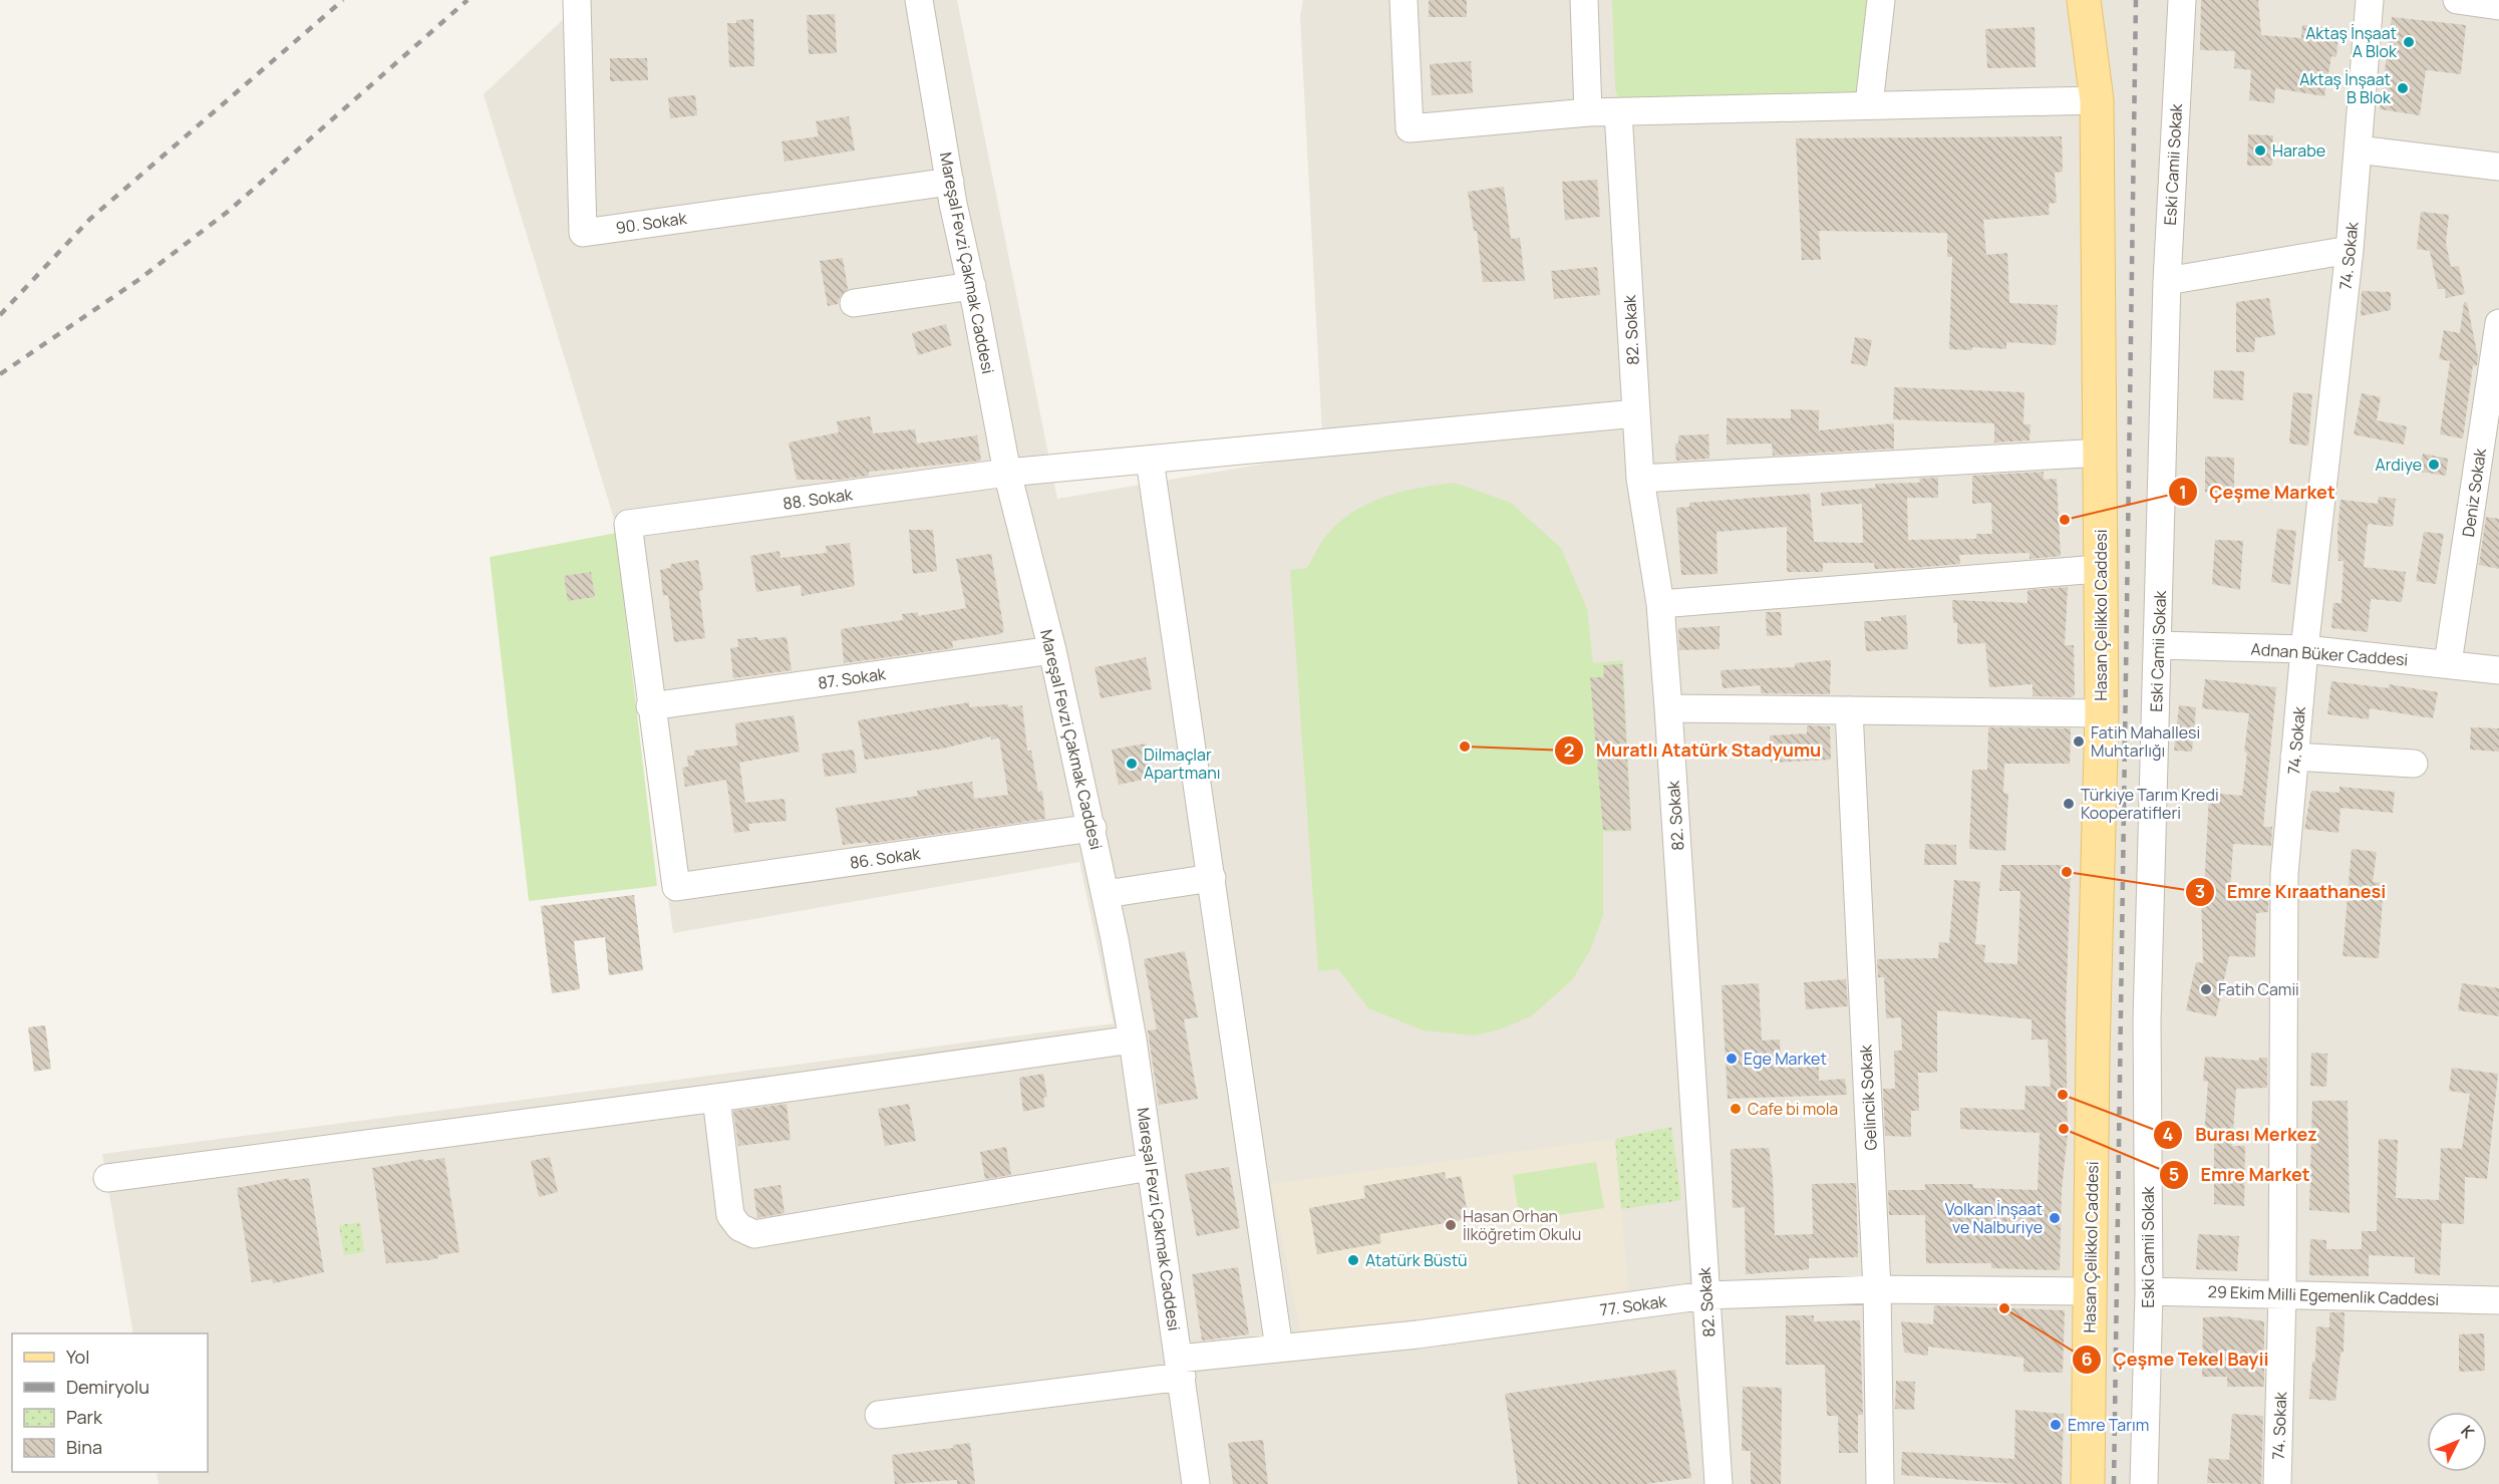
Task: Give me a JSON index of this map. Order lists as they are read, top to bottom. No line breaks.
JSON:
{"streets":{"main road":["Hasan Çelikkol Caddesi"],"street":["Eski Camii Sokak","90. Sokak","74. Sokak","Mareşal Fevzi Çakmak Caddesi","82. Sokak","Deniz Sokak","88. Sokak","Adnan Büker Caddesi","87. Sokak","86. Sokak","Gelincik Sokak","29 Ekim Milli Egemenlik Caddesi","77. Sokak"]},"crossings":[["Eski Camii Sokak","Adnan Büker Caddesi"],["Eski Camii Sokak","29 Ekim Milli Egemenlik Caddesi"],["90. Sokak","Mareşal Fevzi Çakmak Caddesi"],["74. Sokak","Adnan Büker Caddesi"],["74. Sokak","29 Ekim Milli Egemenlik Caddesi"],["Mareşal Fevzi Çakmak Caddesi","88. Sokak"],["Mareşal Fevzi Çakmak Caddesi","87. Sokak"],["Mareşal Fevzi Çakmak Caddesi","86. Sokak"],["Mareşal Fevzi Çakmak Caddesi","77. Sokak"],["82. Sokak","88. Sokak"],["82. Sokak","77. Sokak"],["Deniz Sokak","Adnan Büker Caddesi"],["88. Sokak","87. Sokak"],["88. Sokak","86. Sokak"],["Hasan Çelikkol Caddesi","77. Sokak"],["87. Sokak","86. Sokak"],["Gelincik Sokak","77. Sokak"]],"places":["Aktaş İnşaat A Blok","Aktaş İnşaat B Blok","Harabe","Ardiye","Çeşme Market","Fatih Mahallesi Muhtarlığı","Muratlı Atatürk Stadyumu","Dilmaçlar Apartmanı","Türkiye Tarım Kredi Kooperatifleri","Emre Kıraathanesi","Fatih Camii","Ege Market","Burası Merkez","Cafe bi mola","Emre Market","Volkan İnşaat ve Nalburiye","Hasan Orhan İlköğretim Okulu","Atatürk Büstü","Çeşme Tekel Bayii","Emre Tarım"],"legend":["Yol","Demiryolu","Park","Bina"],"north":"top right"}
